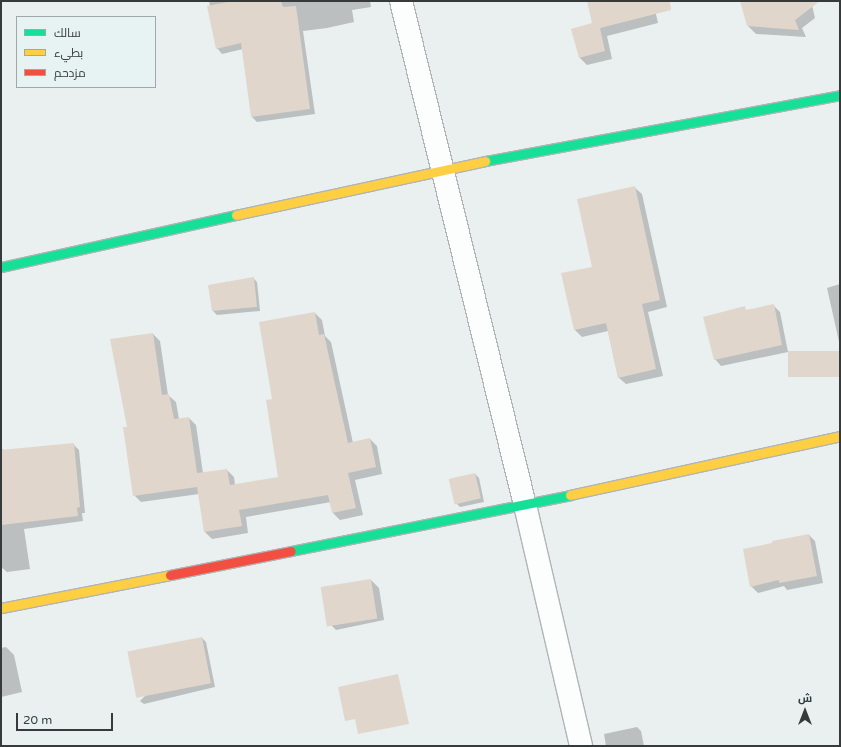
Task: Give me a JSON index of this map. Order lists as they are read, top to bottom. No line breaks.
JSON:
{"legend":["سالك","بطيء","مزدحم"],"scale_bar":"20 m","north":"top"}
